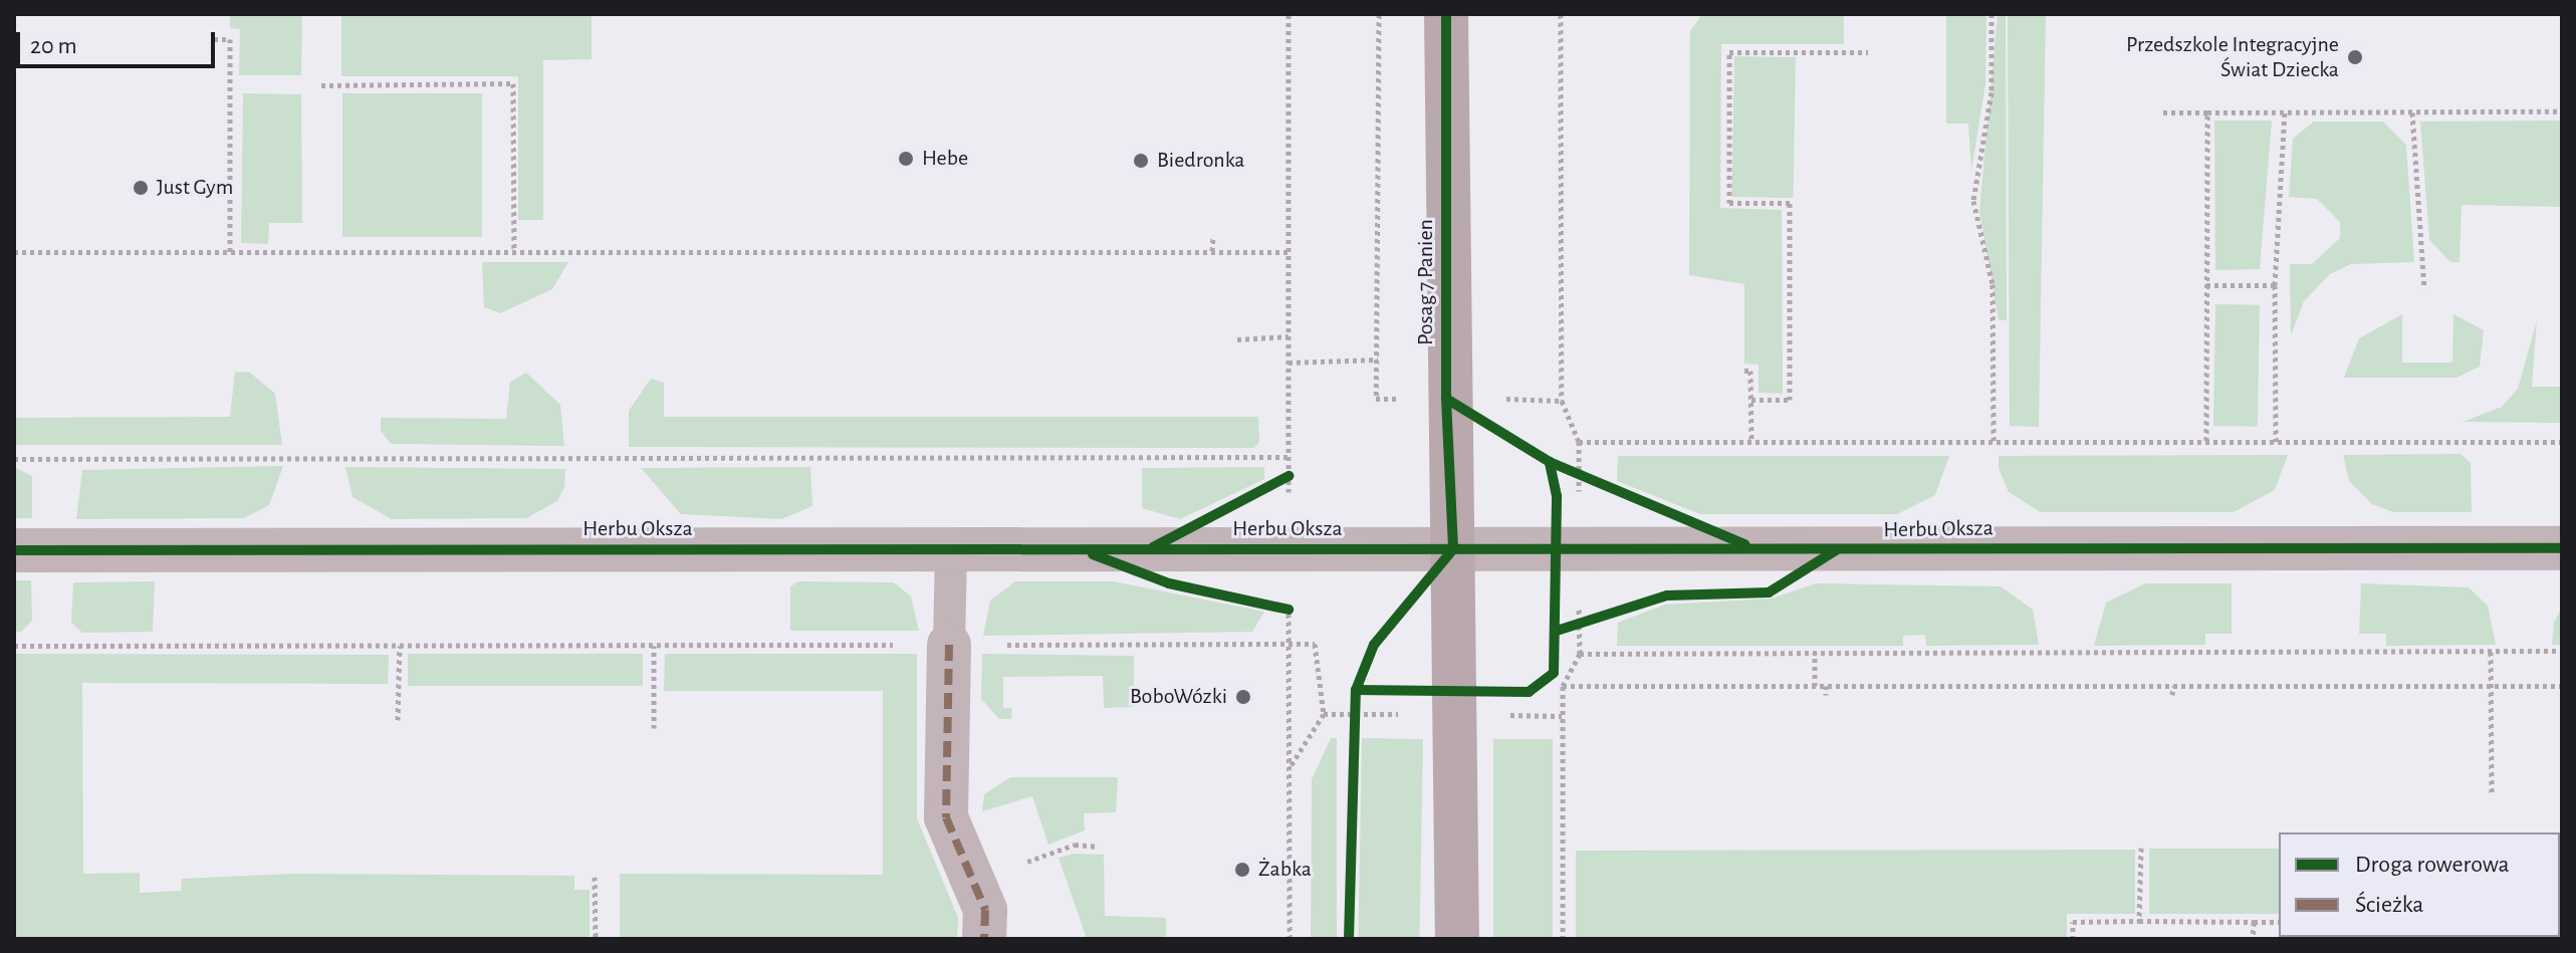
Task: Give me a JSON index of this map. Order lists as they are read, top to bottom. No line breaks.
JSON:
{"streets":{"street":["Posag 7 Panien","Herbu Oksza"]},"crossings":[["Posag 7 Panien","Herbu Oksza"]],"places":["Przedszkole Integracyjne Świat Dziecka","Hebe","Biedronka","Just Gym","BoboWózki","Żabka"],"legend":["Droga rowerowa","Ścieżka"],"scale_bar":"20 m"}
